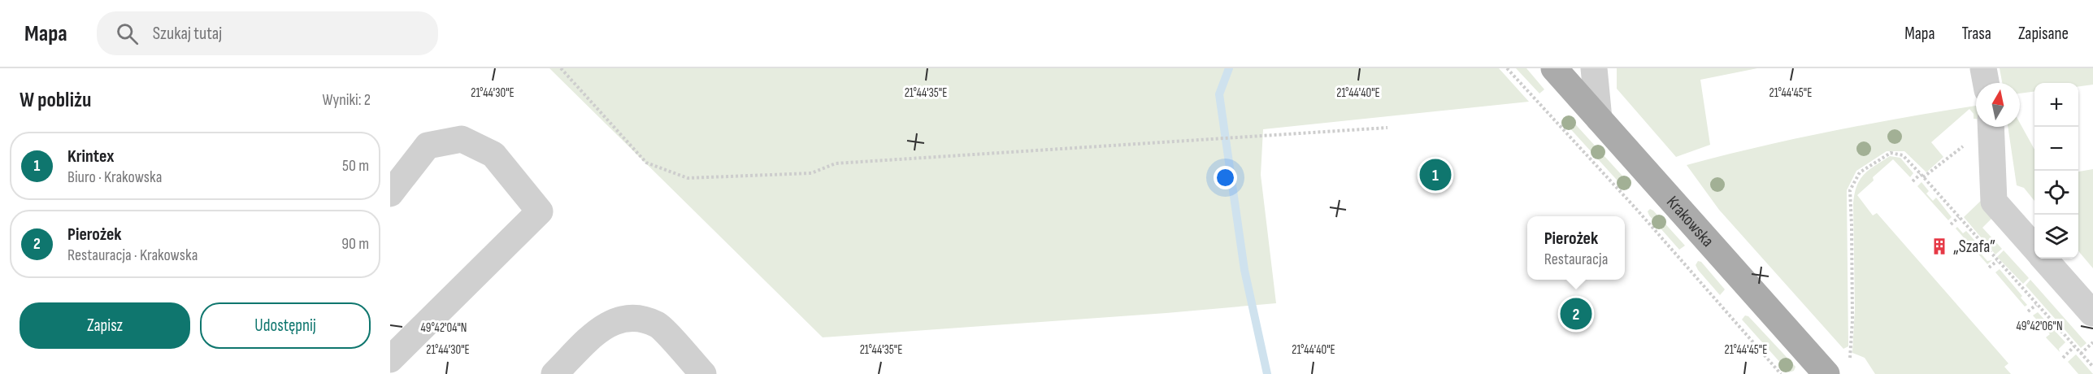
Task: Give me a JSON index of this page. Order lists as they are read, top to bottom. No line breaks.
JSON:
{"streets":{"main road":["Krakowska"]},"places":{"building":["„Szafa”"]},"north":"top","page":{"header":"Mapa","search":"Szukaj tutaj","nav":["Mapa","Trasa","Zapisane"],"heading":["W pobliżu","Wyniki: 2"],"map_buttons":["+","−"],"list":[{"mark":"1","name":"Krintex","note":"Biuro · Krakowska","value":"50 m"},{"mark":"2","name":"Pierożek","note":"Restauracja · Krakowska","value":"90 m"}],"pins":["1","2"],"popup":["Pierożek","Restauracja"],"buttons":["Zapisz","Udostępnij"]},"coordinates":["21°44'40\"E","21°44'30\"E","21°44'35\"E","21°44'45\"E","49°42'06\"N","49°42'04\"N"]}
